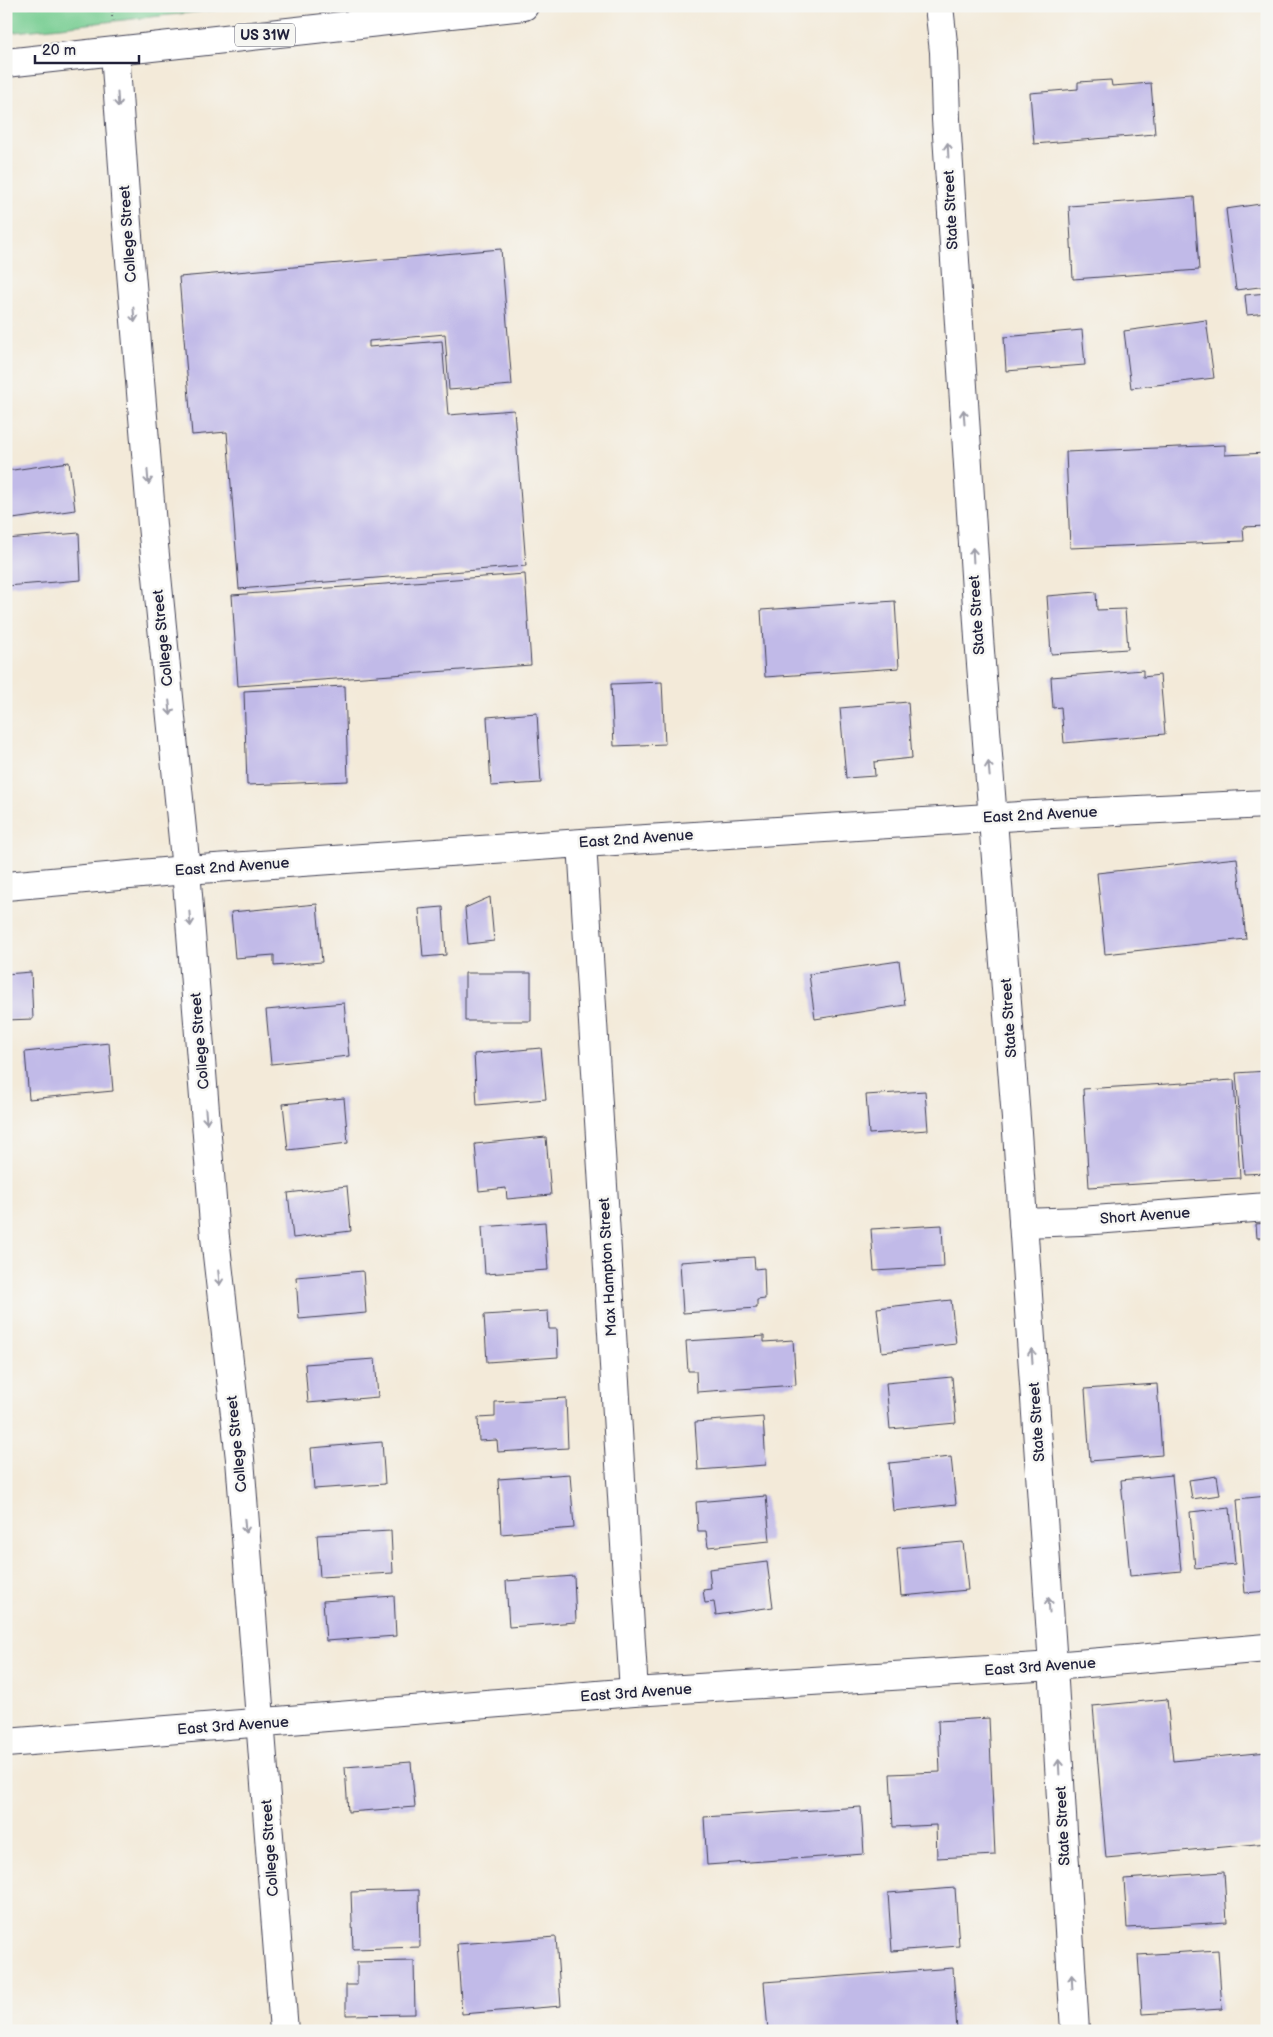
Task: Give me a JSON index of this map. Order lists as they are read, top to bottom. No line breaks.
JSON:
{"streets":{"street":["US 31W","State Street","College Street","East 2nd Avenue","Short Avenue","Max Hampton Street","East 3rd Avenue"]},"crossings":[["US 31W","College Street"],["State Street","East 2nd Avenue"],["State Street","Short Avenue"],["State Street","East 3rd Avenue"],["College Street","East 2nd Avenue"],["College Street","East 3rd Avenue"],["East 2nd Avenue","Max Hampton Street"],["Max Hampton Street","East 3rd Avenue"]],"one_way":["State Street","College Street"],"scale_bar":"20 m"}
